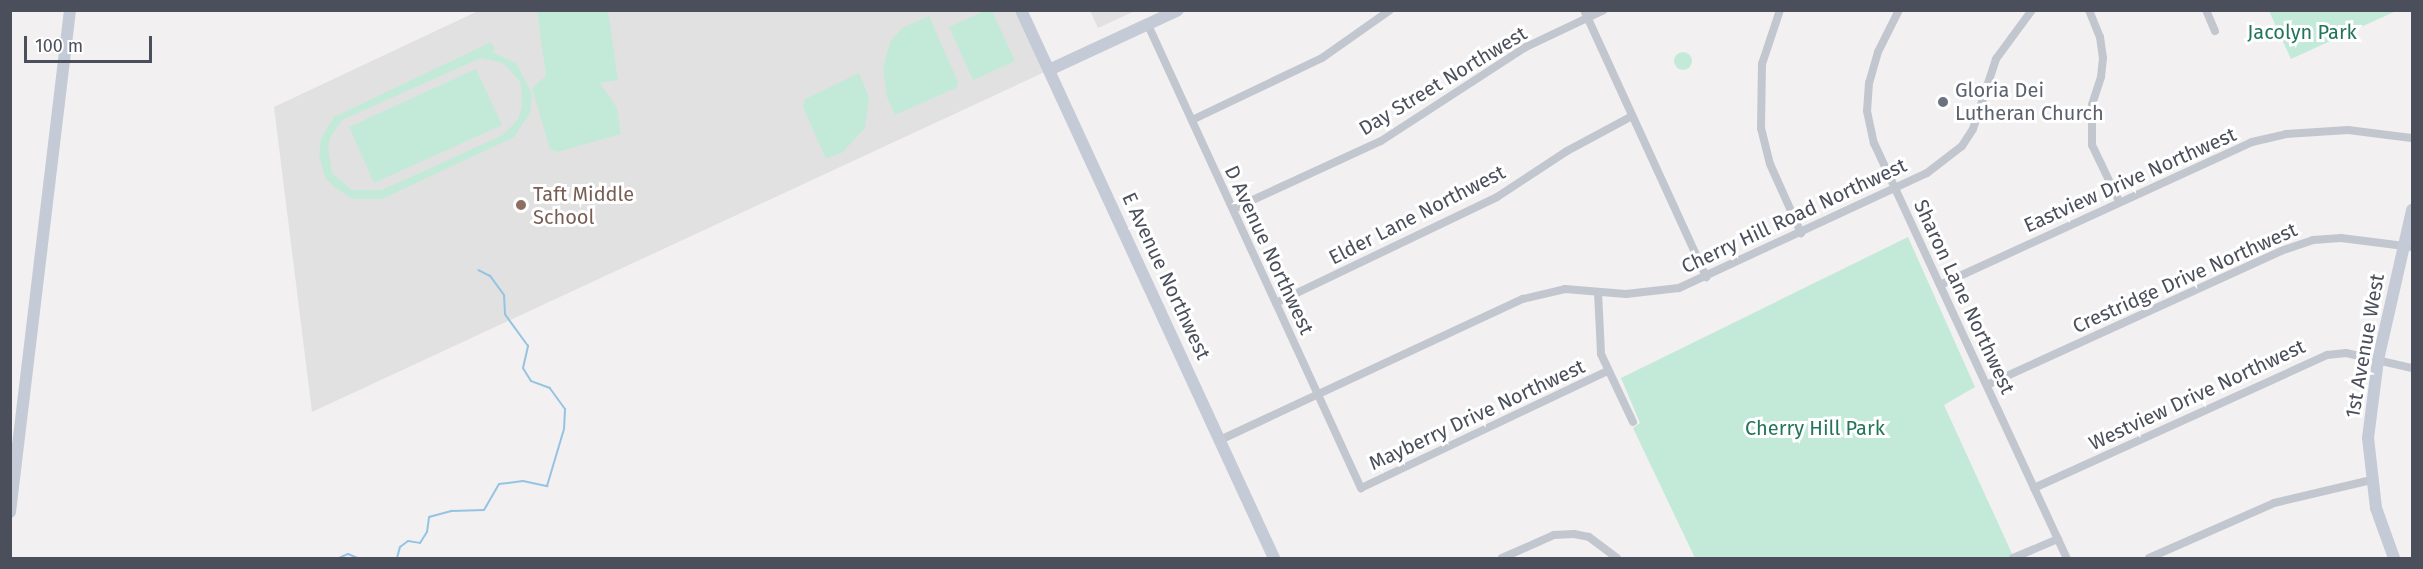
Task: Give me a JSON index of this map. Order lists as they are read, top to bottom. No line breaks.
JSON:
{"streets":{"street":["Day Street Northwest","Eastview Drive Northwest","Elder Lane Northwest","Cherry Hill Road Northwest","D Avenue Northwest","E Avenue Northwest","Crestridge Drive Northwest","Sharon Lane Northwest","1st Avenue West","Westview Drive Northwest","Mayberry Drive Northwest"]},"crossings":[["Day Street Northwest","D Avenue Northwest"],["Eastview Drive Northwest","Sharon Lane Northwest"],["Elder Lane Northwest","D Avenue Northwest"],["Cherry Hill Road Northwest","D Avenue Northwest"],["Cherry Hill Road Northwest","E Avenue Northwest"],["Cherry Hill Road Northwest","Sharon Lane Northwest"],["D Avenue Northwest","Mayberry Drive Northwest"],["Crestridge Drive Northwest","Sharon Lane Northwest"],["Crestridge Drive Northwest","1st Avenue West"],["Sharon Lane Northwest","Westview Drive Northwest"],["1st Avenue West","Westview Drive Northwest"]],"parks":["Jacolyn Park","Cherry Hill Park"],"places":["Gloria Dei Lutheran Church","Taft Middle School"],"scale_bar":"100 m"}
